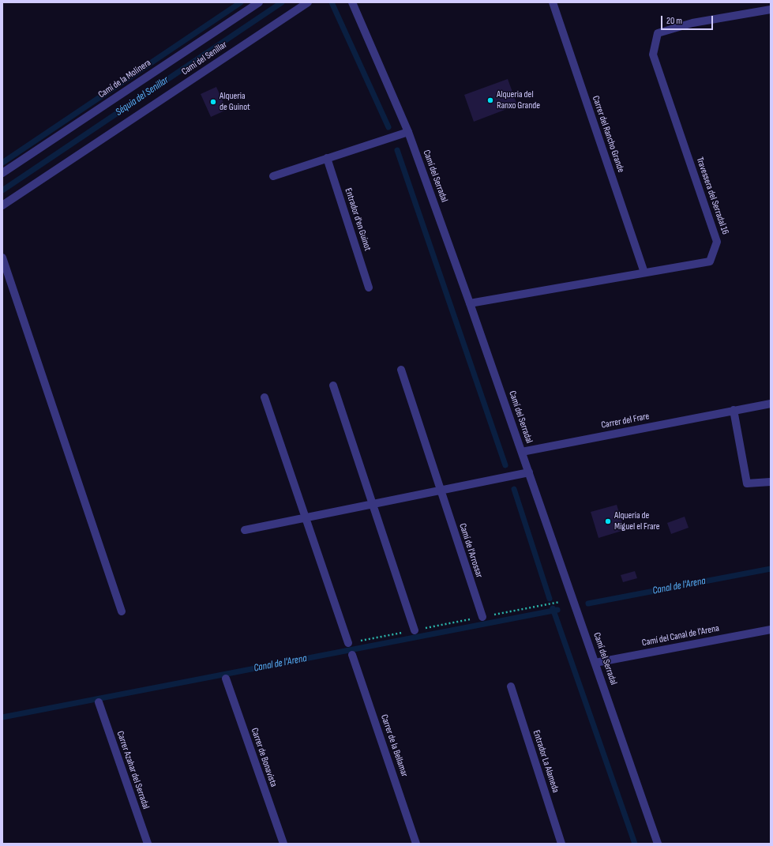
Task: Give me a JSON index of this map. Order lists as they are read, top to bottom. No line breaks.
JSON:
{"streets":{"street":["Camí del Senillar","Camí de la Molinera","Carrer del Rancho Grande","Camí del Serradal","Travessera del Serradal 16","Entrador d'en Guinot","Carrer del Frare","Camí de l'Arrossar","Camí del Canal de l'Arena","Carrer de la Bellamar","Carrer de Bonavista","Entrador La Alameda","Carrer Azahar del Serradal"]},"crossings":[["Carrer del Rancho Grande","Travessera del Serradal 16"],["Camí del Serradal","Travessera del Serradal 16"],["Camí del Serradal","Carrer del Frare"],["Camí del Serradal","Camí del Canal de l'Arena"]],"water":["Séquia del Senillar","Canal de l'Arena"],"places":["Alqueria del Ranxo Grande","Alqueria de Guinot","Alqueria de Miguel el Frare"],"scale_bar":"20 m"}
